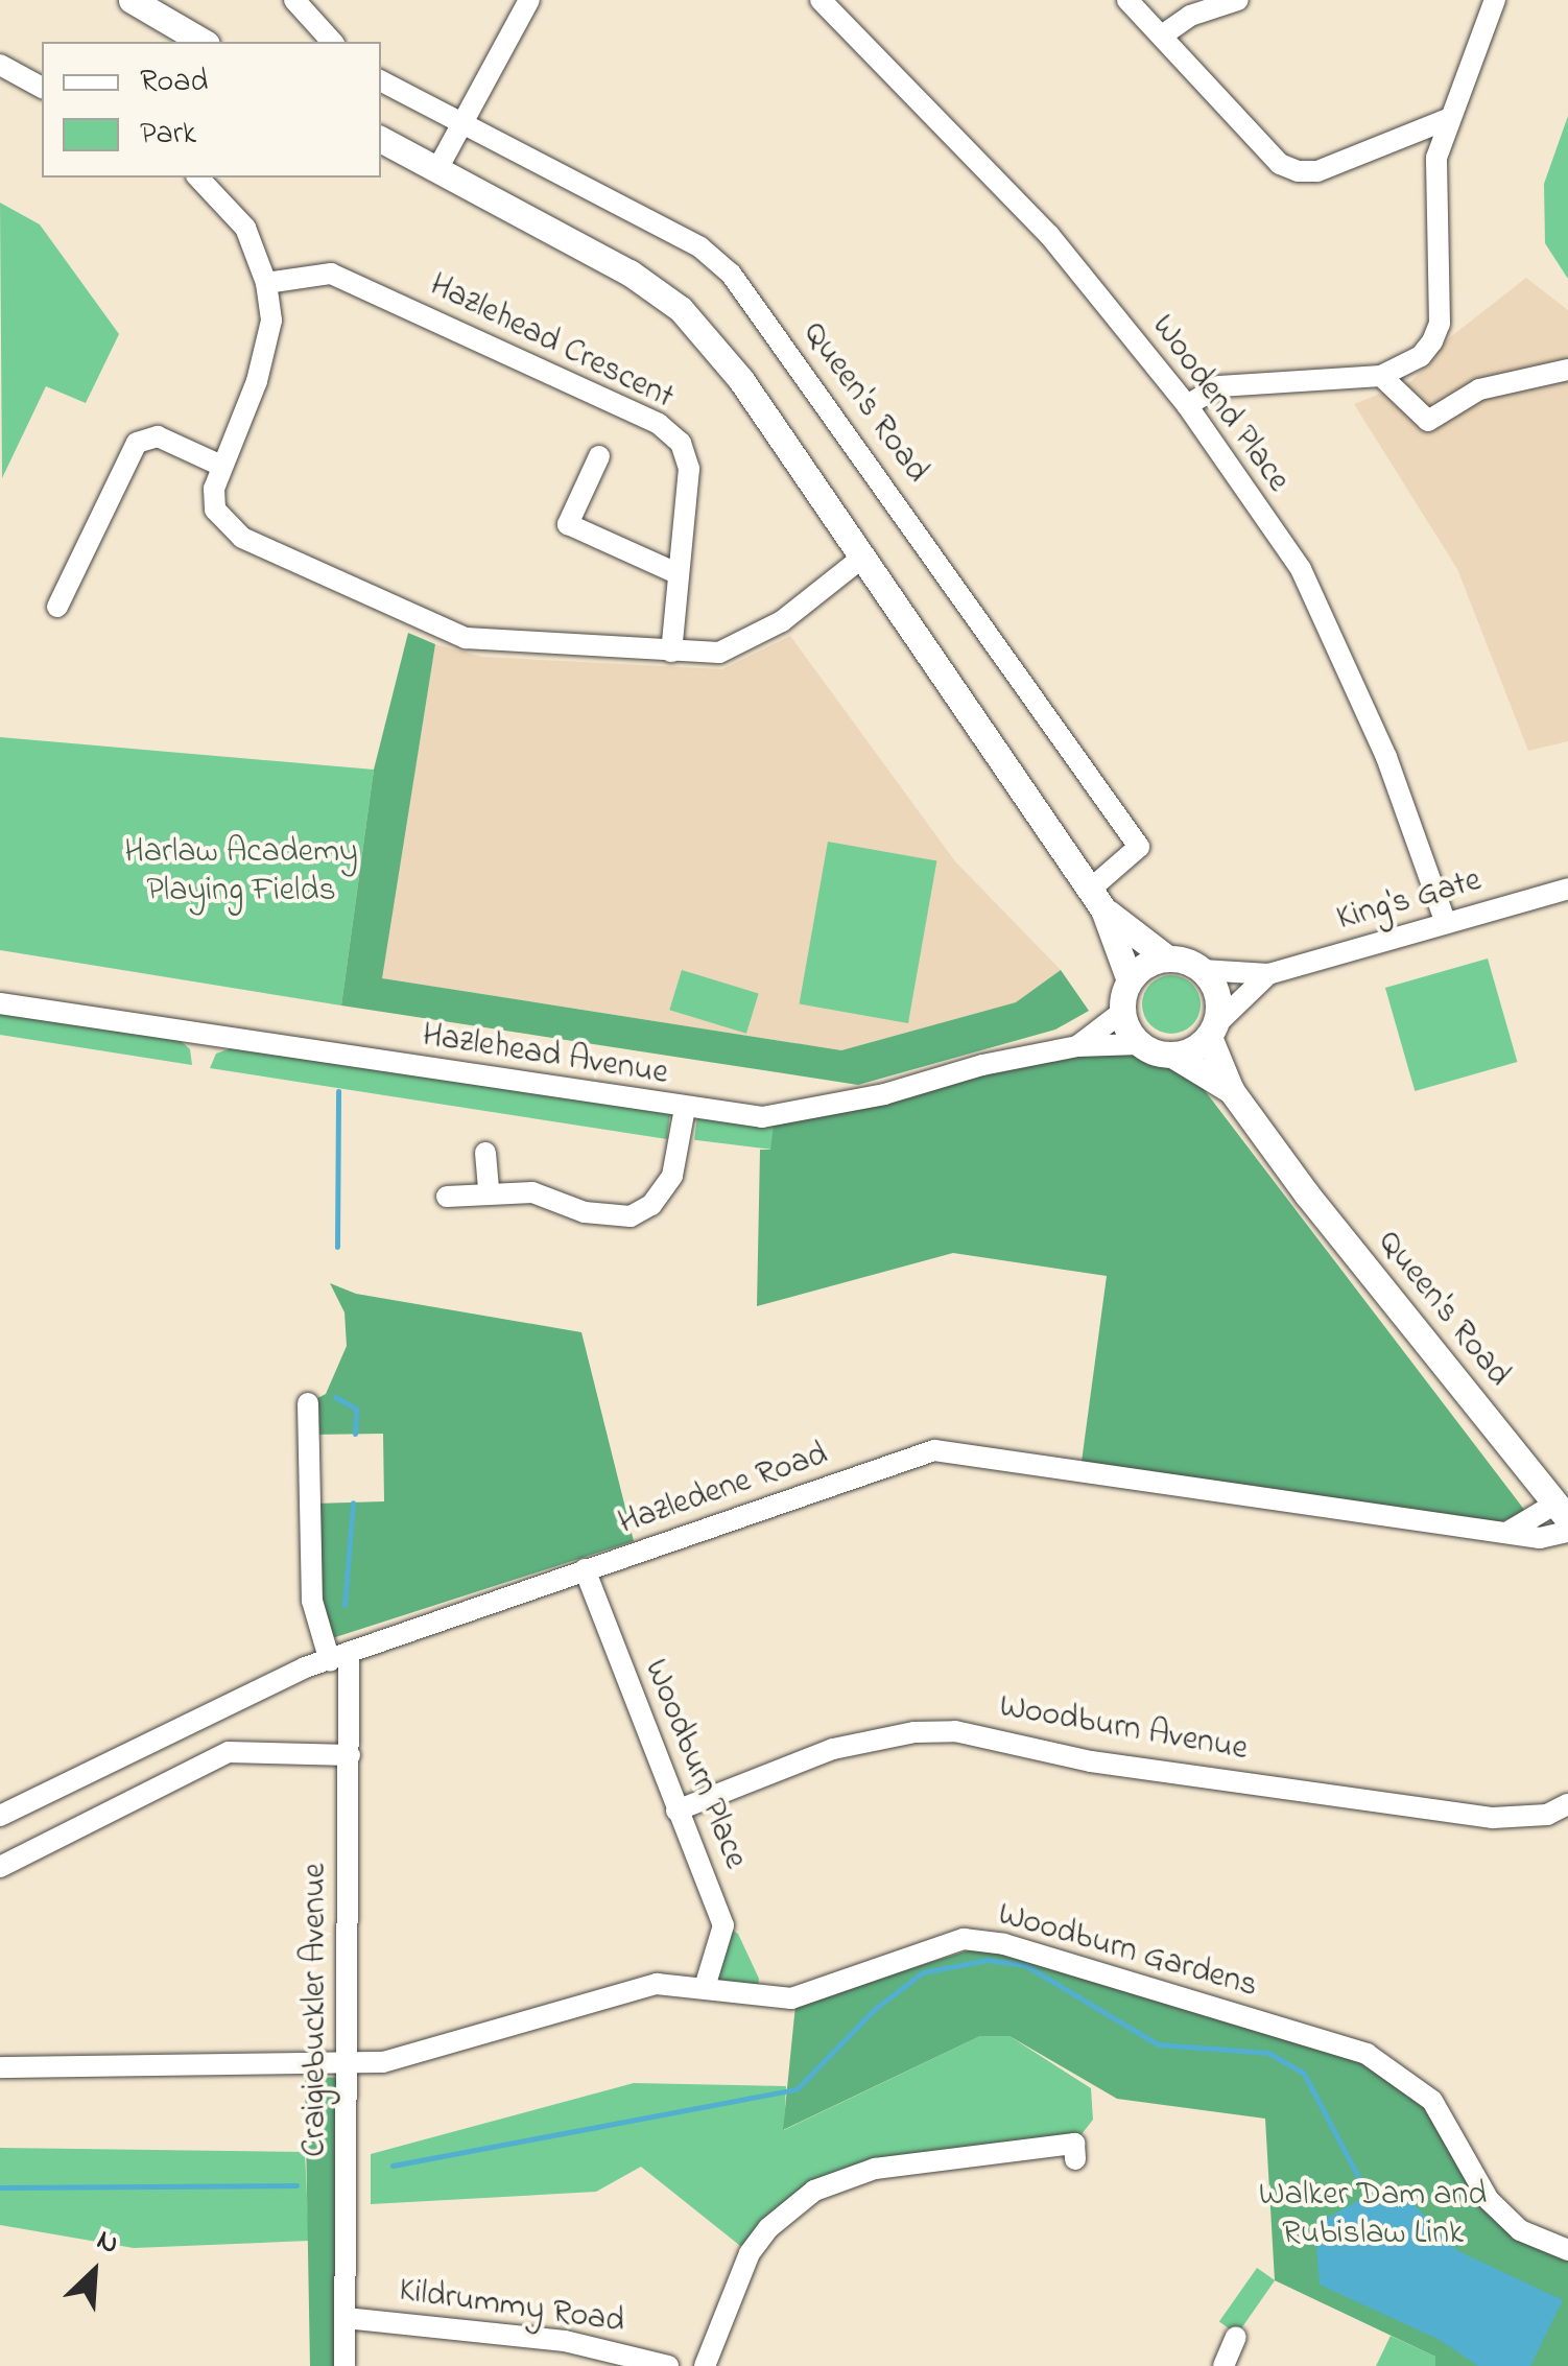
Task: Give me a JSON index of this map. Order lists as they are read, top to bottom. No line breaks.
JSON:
{"streets":{"main road":["Queen's Road"],"street":["Hazlehead Crescent","Woodend Place","King's Gate","Hazlehead Avenue","Hazledene Road","Woodburn Avenue","Woodburn Place","Woodburn Gardens","Craigiebuckler Avenue","Kildrummy Road"]},"crossings":[["Woodend Place","King's Gate"],["King's Gate","Hazlehead Avenue"],["Hazledene Road","Woodburn Place"],["Hazledene Road","Craigiebuckler Avenue"],["Woodburn Avenue","Woodburn Place"],["Woodburn Place","Woodburn Gardens"],["Woodburn Gardens","Craigiebuckler Avenue"],["Craigiebuckler Avenue","Kildrummy Road"]],"parks":["Harlaw Academy Playing Fields","Walker Dam and Rubislaw Link"],"legend":["Road","Park"],"north":"top right"}
